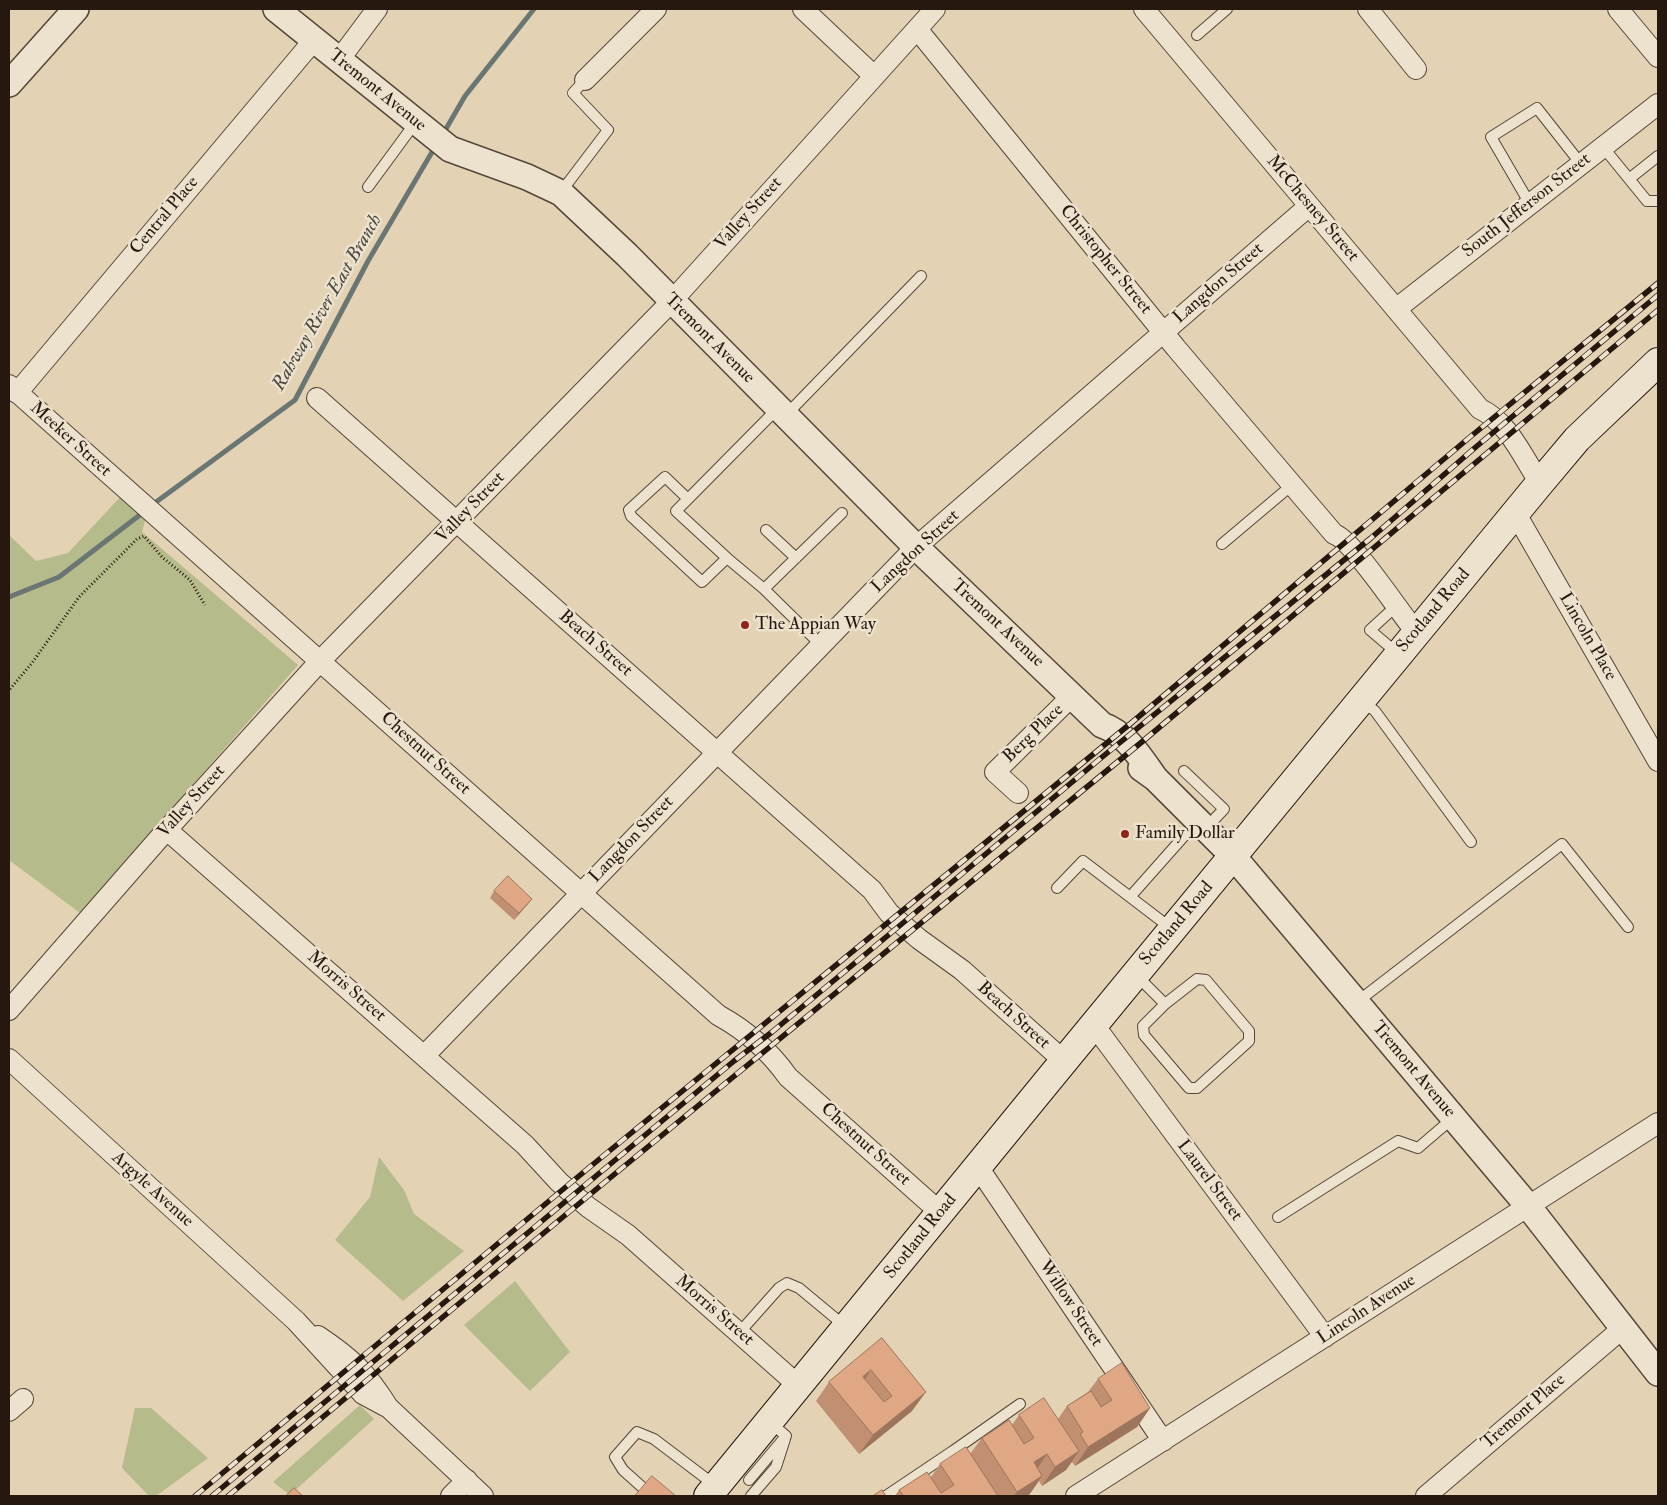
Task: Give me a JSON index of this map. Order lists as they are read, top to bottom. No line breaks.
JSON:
{"streets":{"main road":["Scotland Road"],"street":["Tremont Avenue","South Jefferson Street","McChesney Street","Valley Street","Central Place","Christopher Street","Langdon Street","Meeker Street","Lincoln Place","Beach Street","Berg Place","Chestnut Street","Morris Street","Laurel Street","Argyle Avenue","Willow Street","Lincoln Avenue","Tremont Place"]},"crossings":[["Tremont Avenue","Valley Street"],["Tremont Avenue","Central Place"],["Tremont Avenue","Langdon Street"],["Tremont Avenue","Scotland Road"],["Tremont Avenue","Berg Place"],["Tremont Avenue","Lincoln Avenue"],["Tremont Avenue","Tremont Place"],["South Jefferson Street","McChesney Street"],["McChesney Street","Langdon Street"],["McChesney Street","Scotland Road"],["Valley Street","Christopher Street"],["Valley Street","Beach Street"],["Valley Street","Chestnut Street"],["Valley Street","Morris Street"],["Central Place","Meeker Street"],["Christopher Street","Langdon Street"],["Christopher Street","Scotland Road"],["Langdon Street","Beach Street"],["Langdon Street","Chestnut Street"],["Langdon Street","Morris Street"],["Meeker Street","Chestnut Street"],["Scotland Road","Lincoln Place"],["Scotland Road","Beach Street"],["Scotland Road","Chestnut Street"],["Scotland Road","Morris Street"],["Scotland Road","Laurel Street"],["Scotland Road","Willow Street"],["Laurel Street","Lincoln Avenue"],["Willow Street","Lincoln Avenue"]],"water":["Rahway River East Branch"],"places":["The Appian Way","Family Dollar"]}
